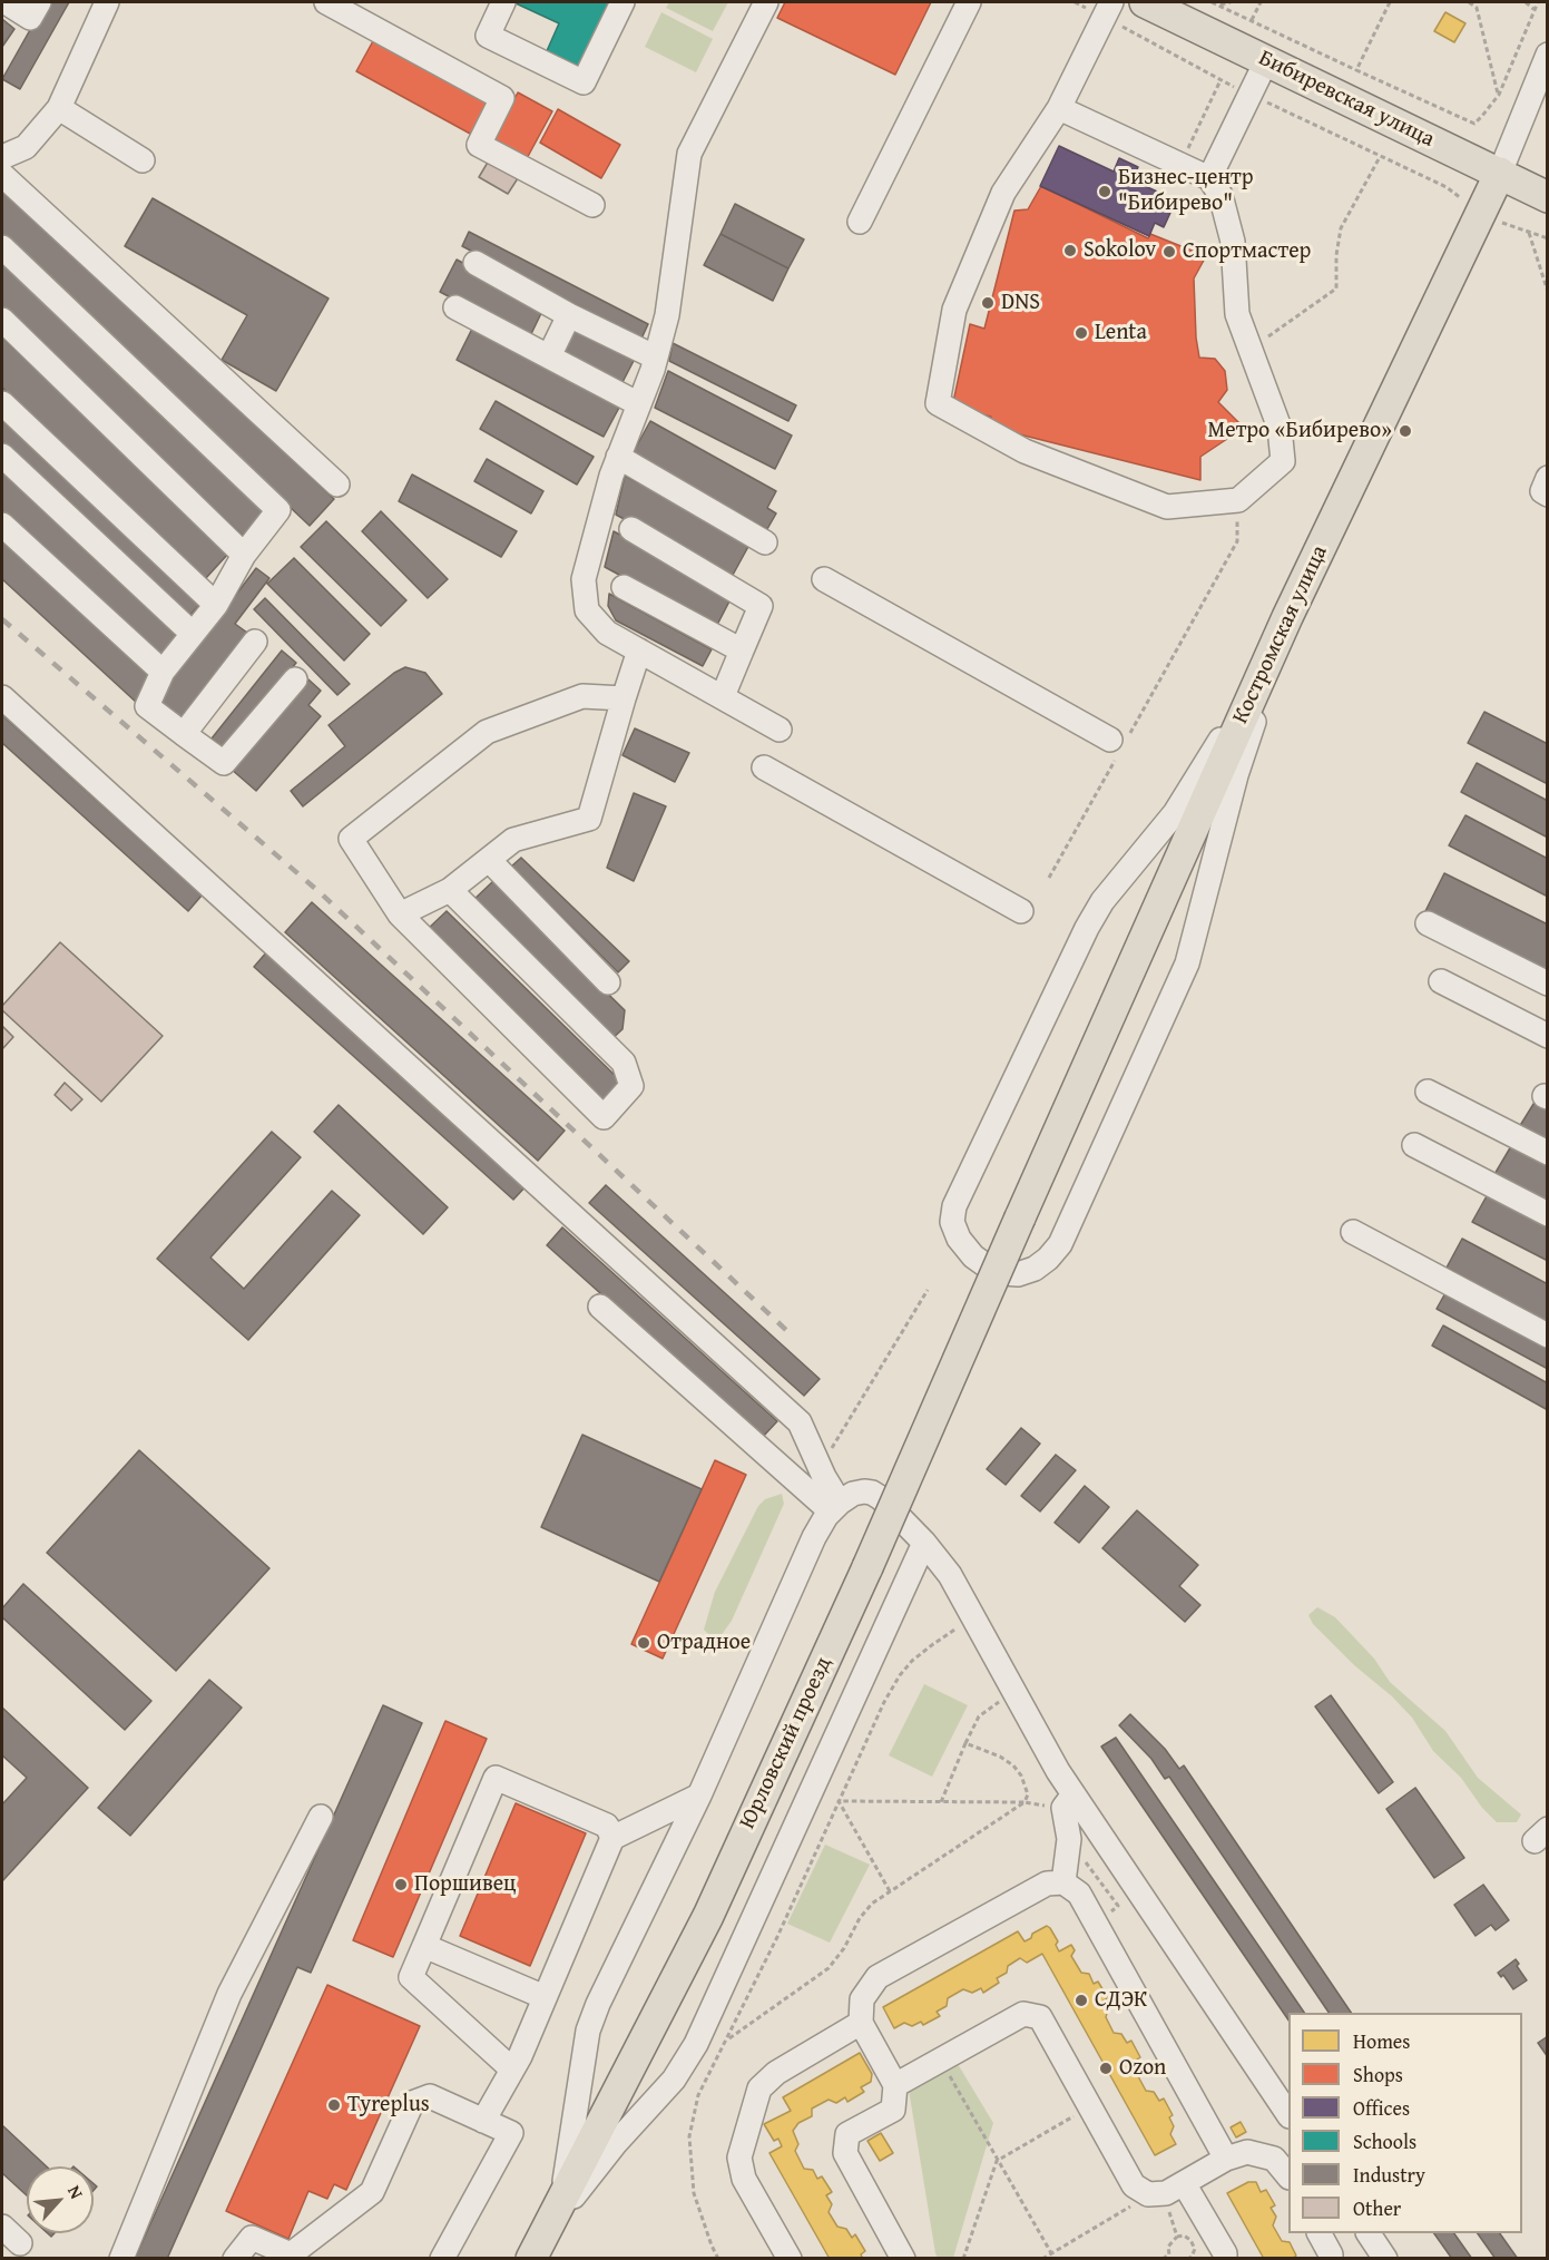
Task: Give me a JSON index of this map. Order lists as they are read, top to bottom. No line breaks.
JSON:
{"streets":{"main road":["Бибиревская улица","Костромская улица","Юрловский проезд"]},"crossings":[["Бибиревская улица","Костромская улица"],["Костромская улица","Юрловский проезд"]],"places":["Бизнес-центр \"Бибирево\"","Sokolov","Спортмастер","DNS","Lenta","Метро «Бибирево»","Отрадное","Поршивец","СДЭК","Ozon","Tyreplus"],"legend":["Homes","Shops","Offices","Schools","Industry","Other"],"north":"top right"}
